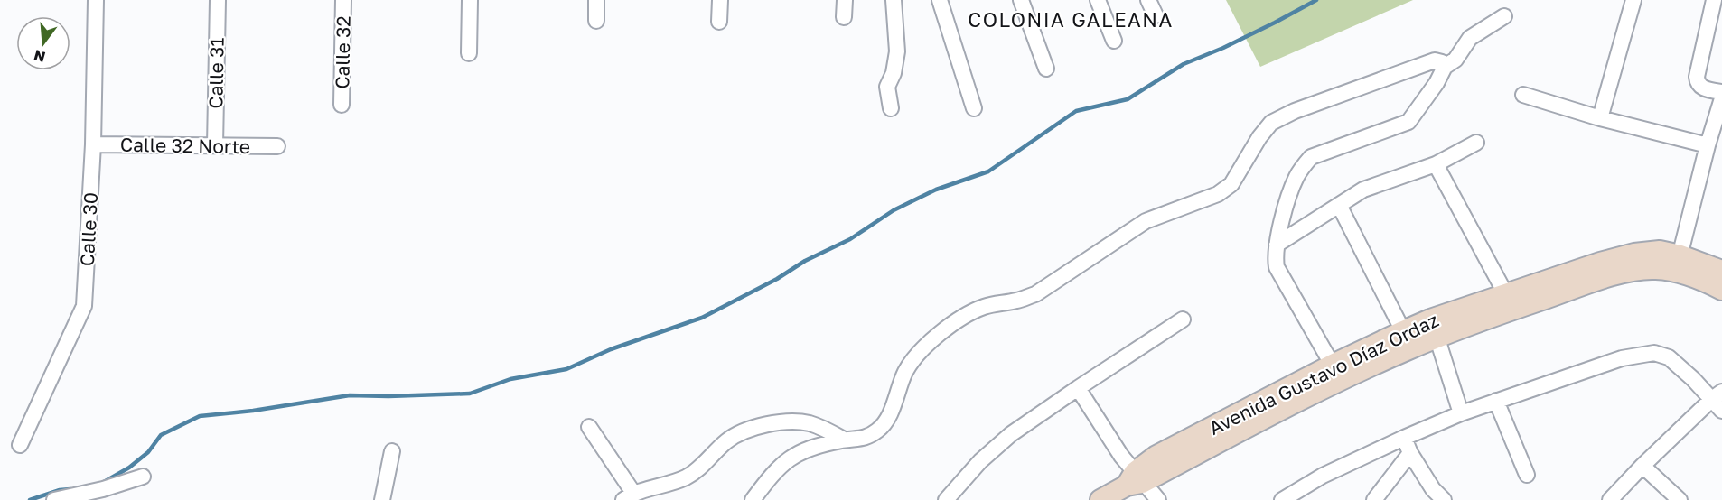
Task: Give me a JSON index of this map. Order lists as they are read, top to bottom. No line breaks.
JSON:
{"streets":{"street":["Calle 32","Calle 31","Calle 32 Norte","Calle 30","Avenida Gustavo Díaz Ordaz"]},"crossings":[["Calle 31","Calle 32 Norte"],["Calle 32 Norte","Calle 30"]],"districts":["COLONIA GALEANA"],"north":"bottom"}
